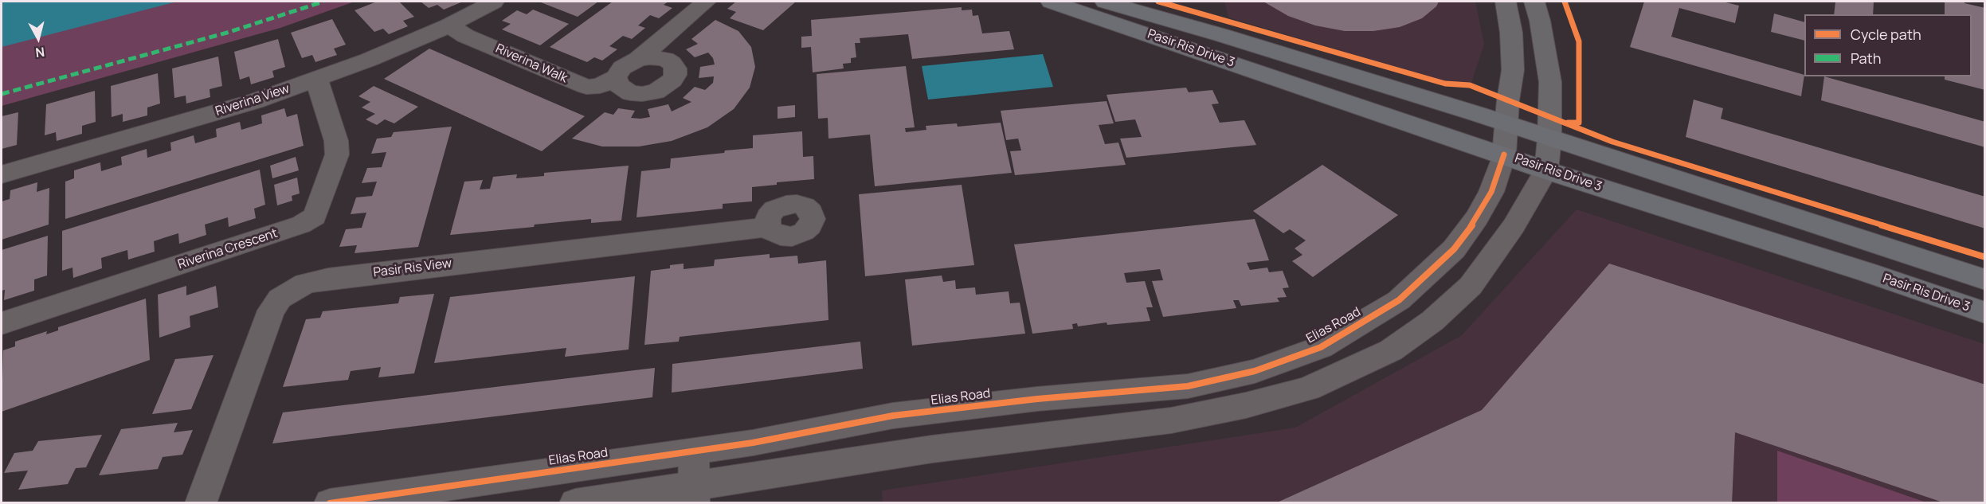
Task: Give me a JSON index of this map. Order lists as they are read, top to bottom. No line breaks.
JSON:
{"streets":{"main road":["Pasir Ris Drive 3","Elias Road"],"street":["Riverina Walk","Riverina View","Riverina Crescent","Pasir Ris View"]},"crossings":[["Pasir Ris Drive 3","Elias Road"],["Riverina Walk","Riverina View"],["Riverina View","Riverina Crescent"]],"legend":["Cycle path","Path"],"north":"bottom"}
